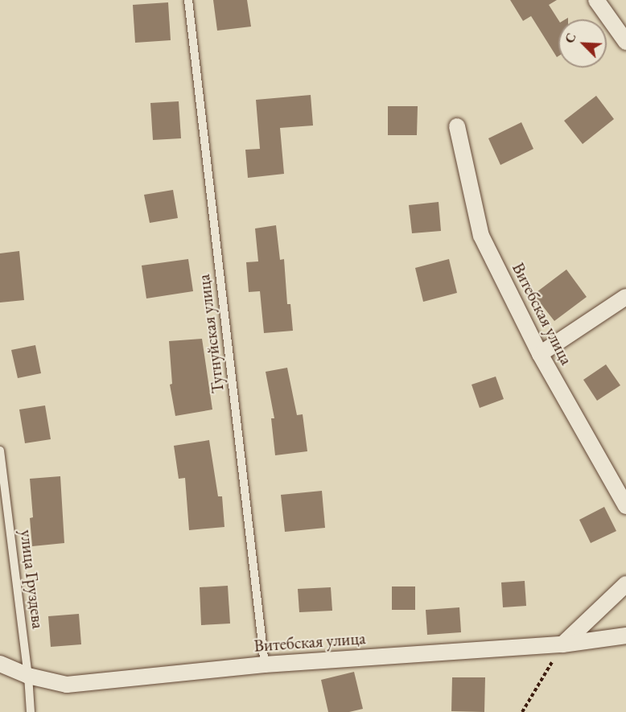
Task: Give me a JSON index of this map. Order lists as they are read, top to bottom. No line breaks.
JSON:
{"streets":{"street":["Витебская улица"],"lane":["Тугнуйская улица","улица Груздева"]},"crossings":[["Витебская улица","Тугнуйская улица"],["Витебская улица","улица Груздева"]],"north":"top left"}
